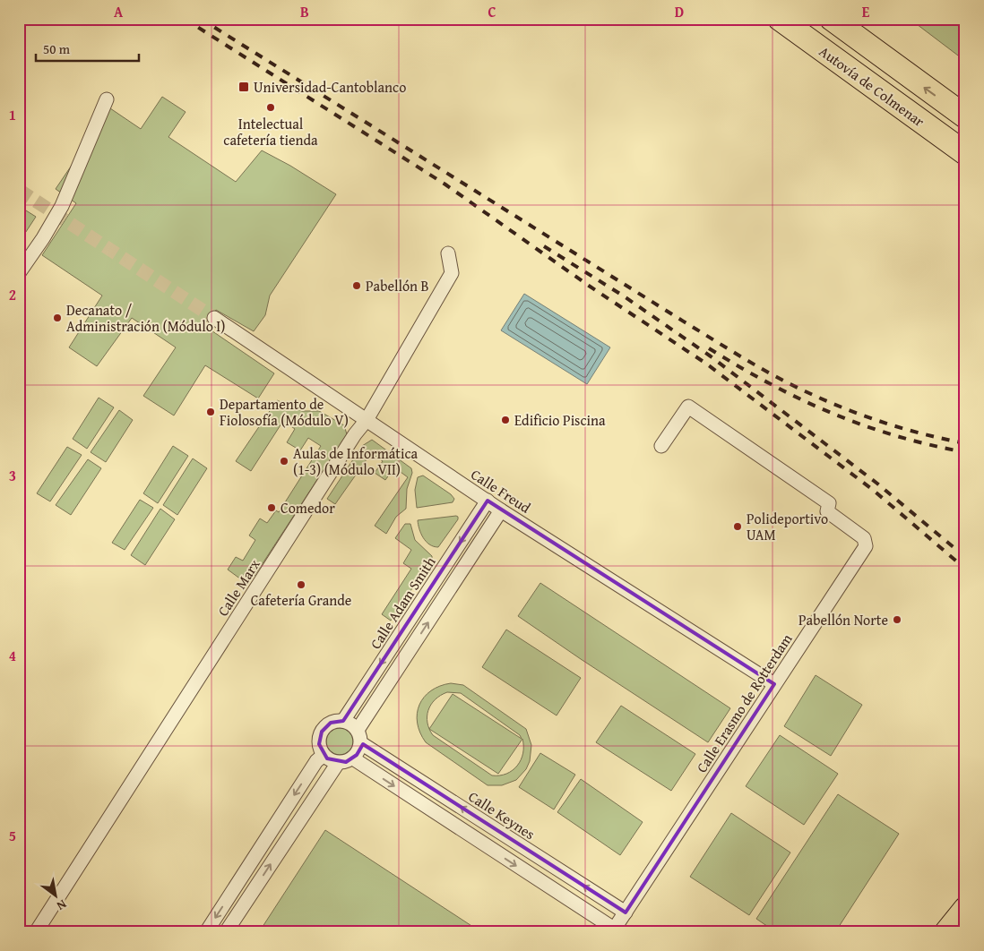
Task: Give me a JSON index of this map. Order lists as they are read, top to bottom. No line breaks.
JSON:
{"streets":{"highway":["Autovía de Colmenar"],"street":["Calle Freud","Calle Marx","Calle Adam Smith","Calle Erasmo de Rotterdam","Calle Keynes"]},"crossings":[["Calle Freud","Calle Marx"],["Calle Freud","Calle Adam Smith"],["Calle Freud","Calle Erasmo de Rotterdam"],["Calle Adam Smith","Calle Keynes"],["Calle Erasmo de Rotterdam","Calle Keynes"]],"places":{"transit":["Universidad-Cantoblanco"],"other":["Intelectual cafetería tienda","Pabellón B","Decanato / Administración (Módulo I)","Departamento de Fiolosofía (Módulo V)","Edificio Piscina","Aulas de Informática (1-3) (Módulo VII)","Comedor","Polideportivo UAM","Cafetería Grande","Pabellón Norte"]},"scale_bar":"50 m","north":"bottom right","grid":{"columns":["A","B","C","D","E"],"rows":["1","2","3","4","5"]}}
